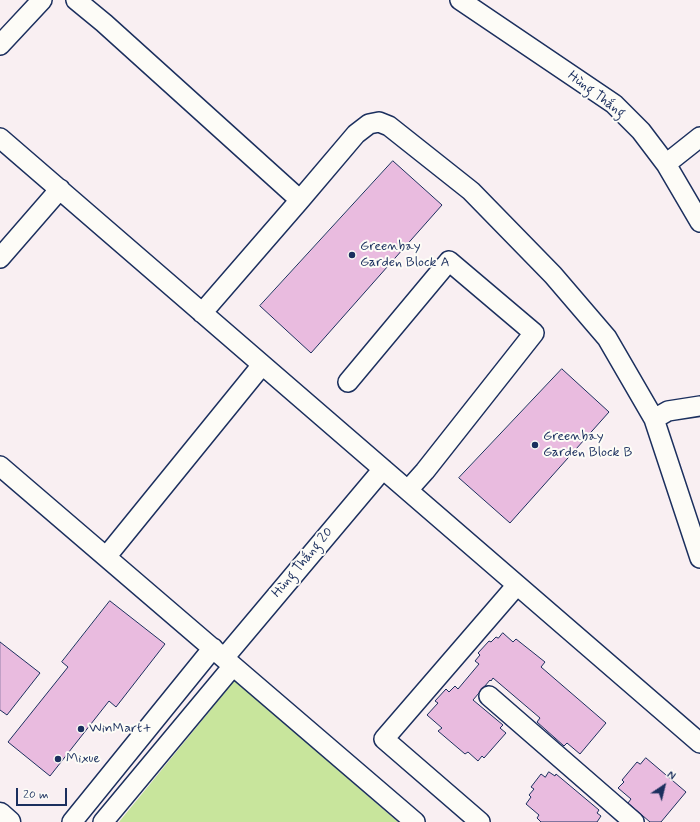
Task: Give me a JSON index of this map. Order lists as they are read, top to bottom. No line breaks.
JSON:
{"streets":{"street":["Hùng Thắng","Hùng Thắng 20"]},"places":["Greenbay Garden Block A","Greenbay Garden Block B","WinMart+","Mixue"],"scale_bar":"20 m","north":"top right"}
